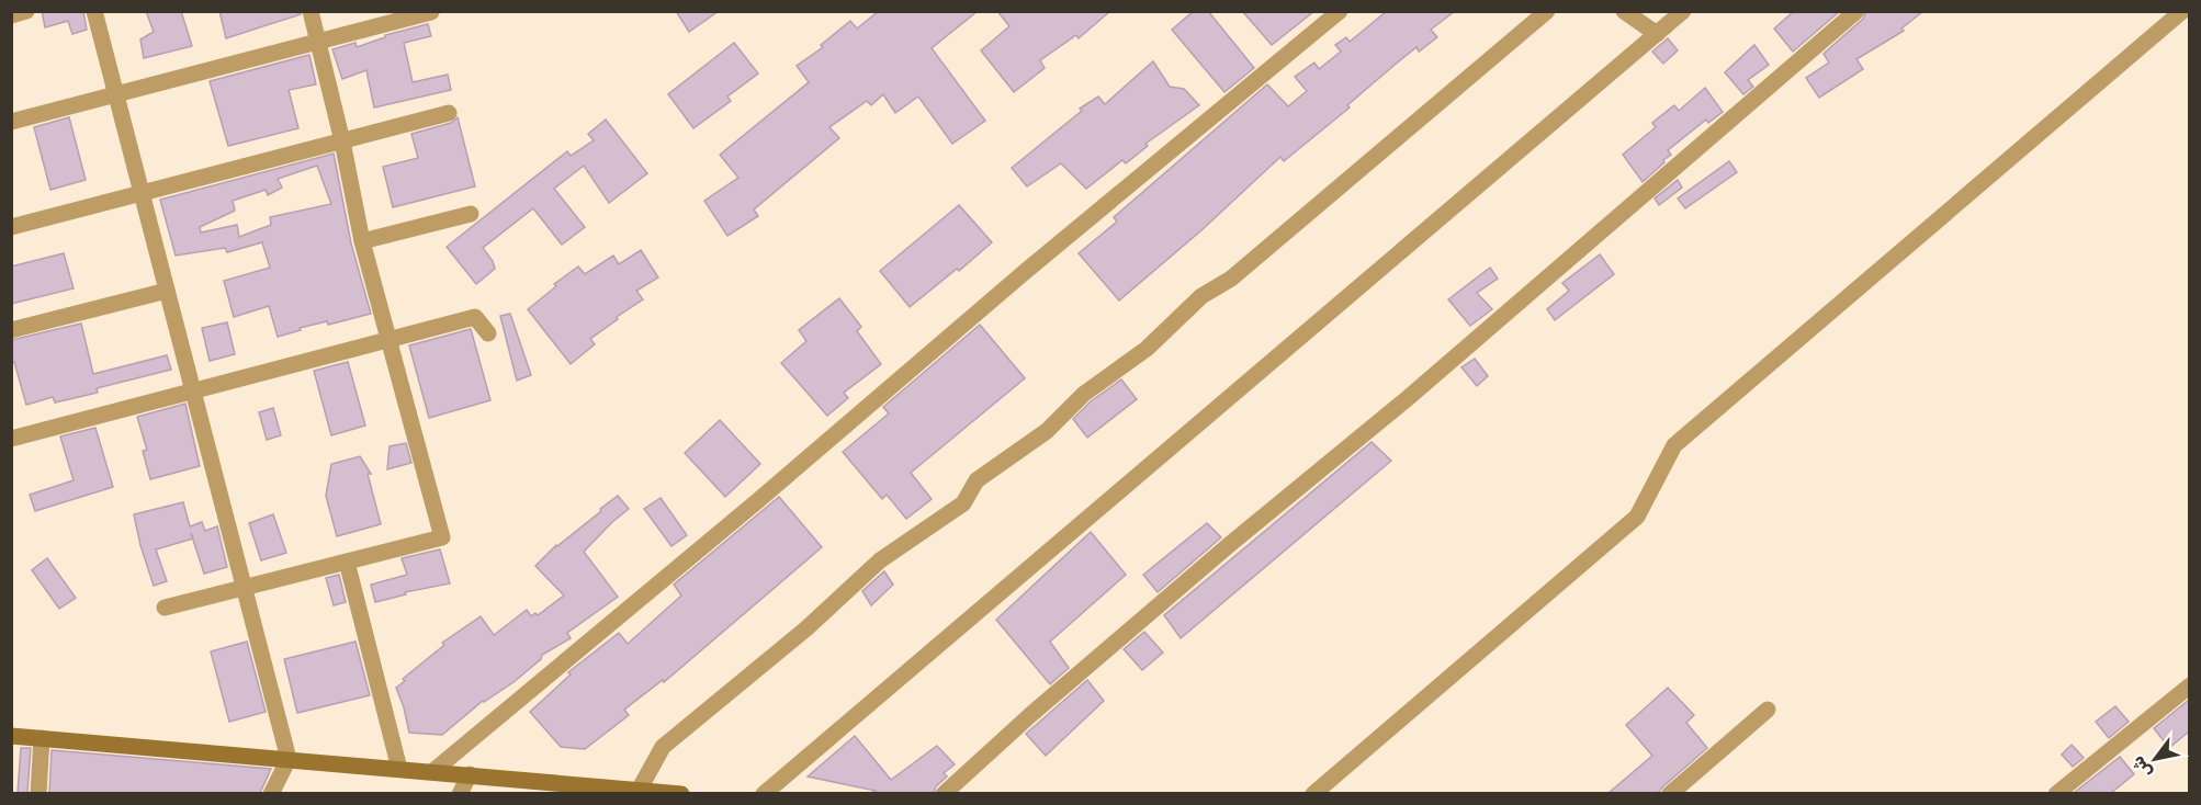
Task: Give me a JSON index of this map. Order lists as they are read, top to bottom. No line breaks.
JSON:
{"north":"bottom left"}
